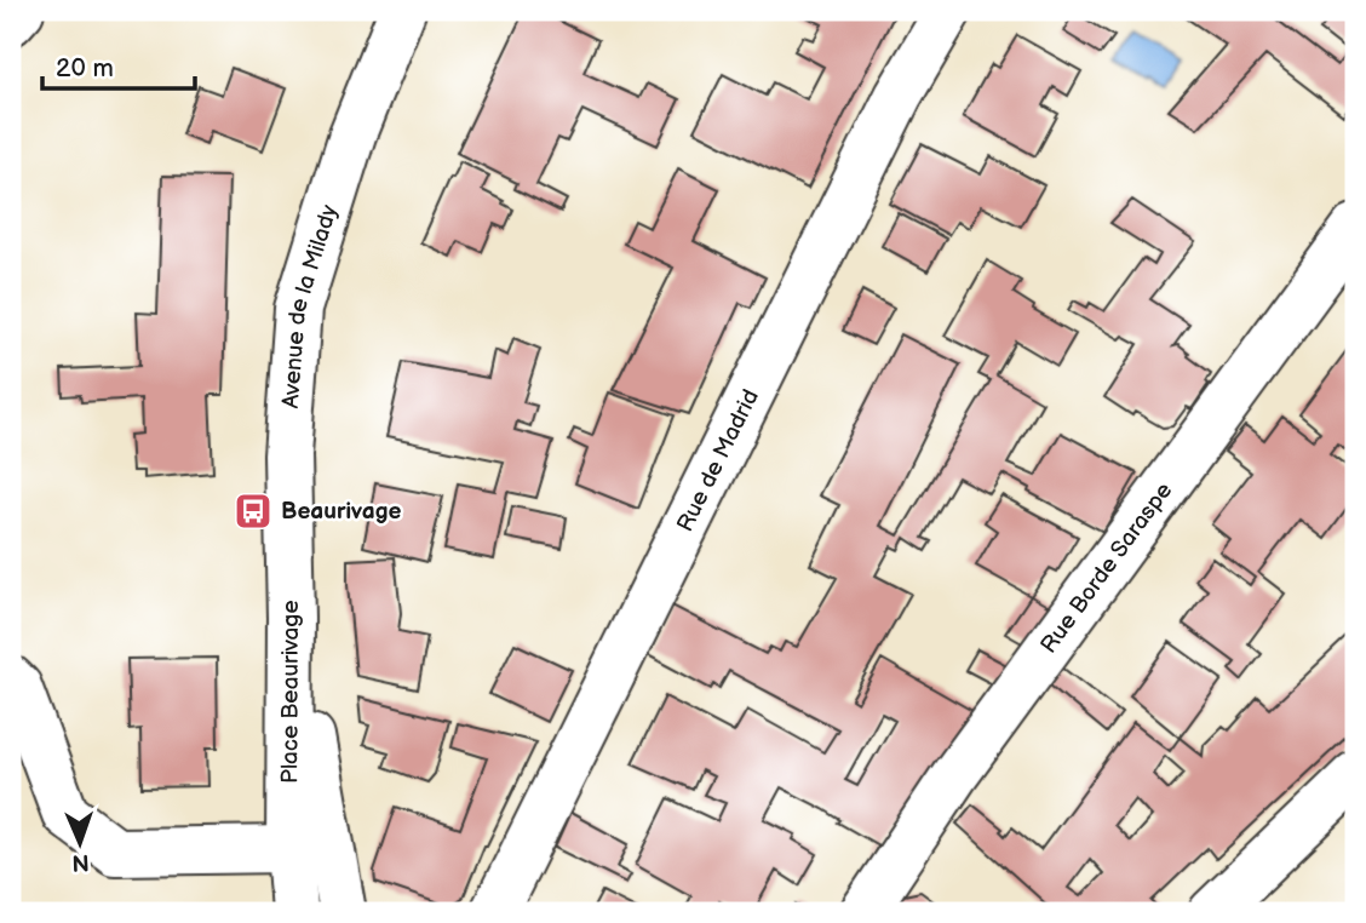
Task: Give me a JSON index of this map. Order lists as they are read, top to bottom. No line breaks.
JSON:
{"streets":{"main road":["Avenue de la Milady","Rue de Madrid","Rue Borde Saraspe","Place Beaurivage"]},"crossings":[["Avenue de la Milady","Place Beaurivage"]],"places":{"bus stop":["Beaurivage"]},"scale_bar":"20 m","north":"bottom"}
